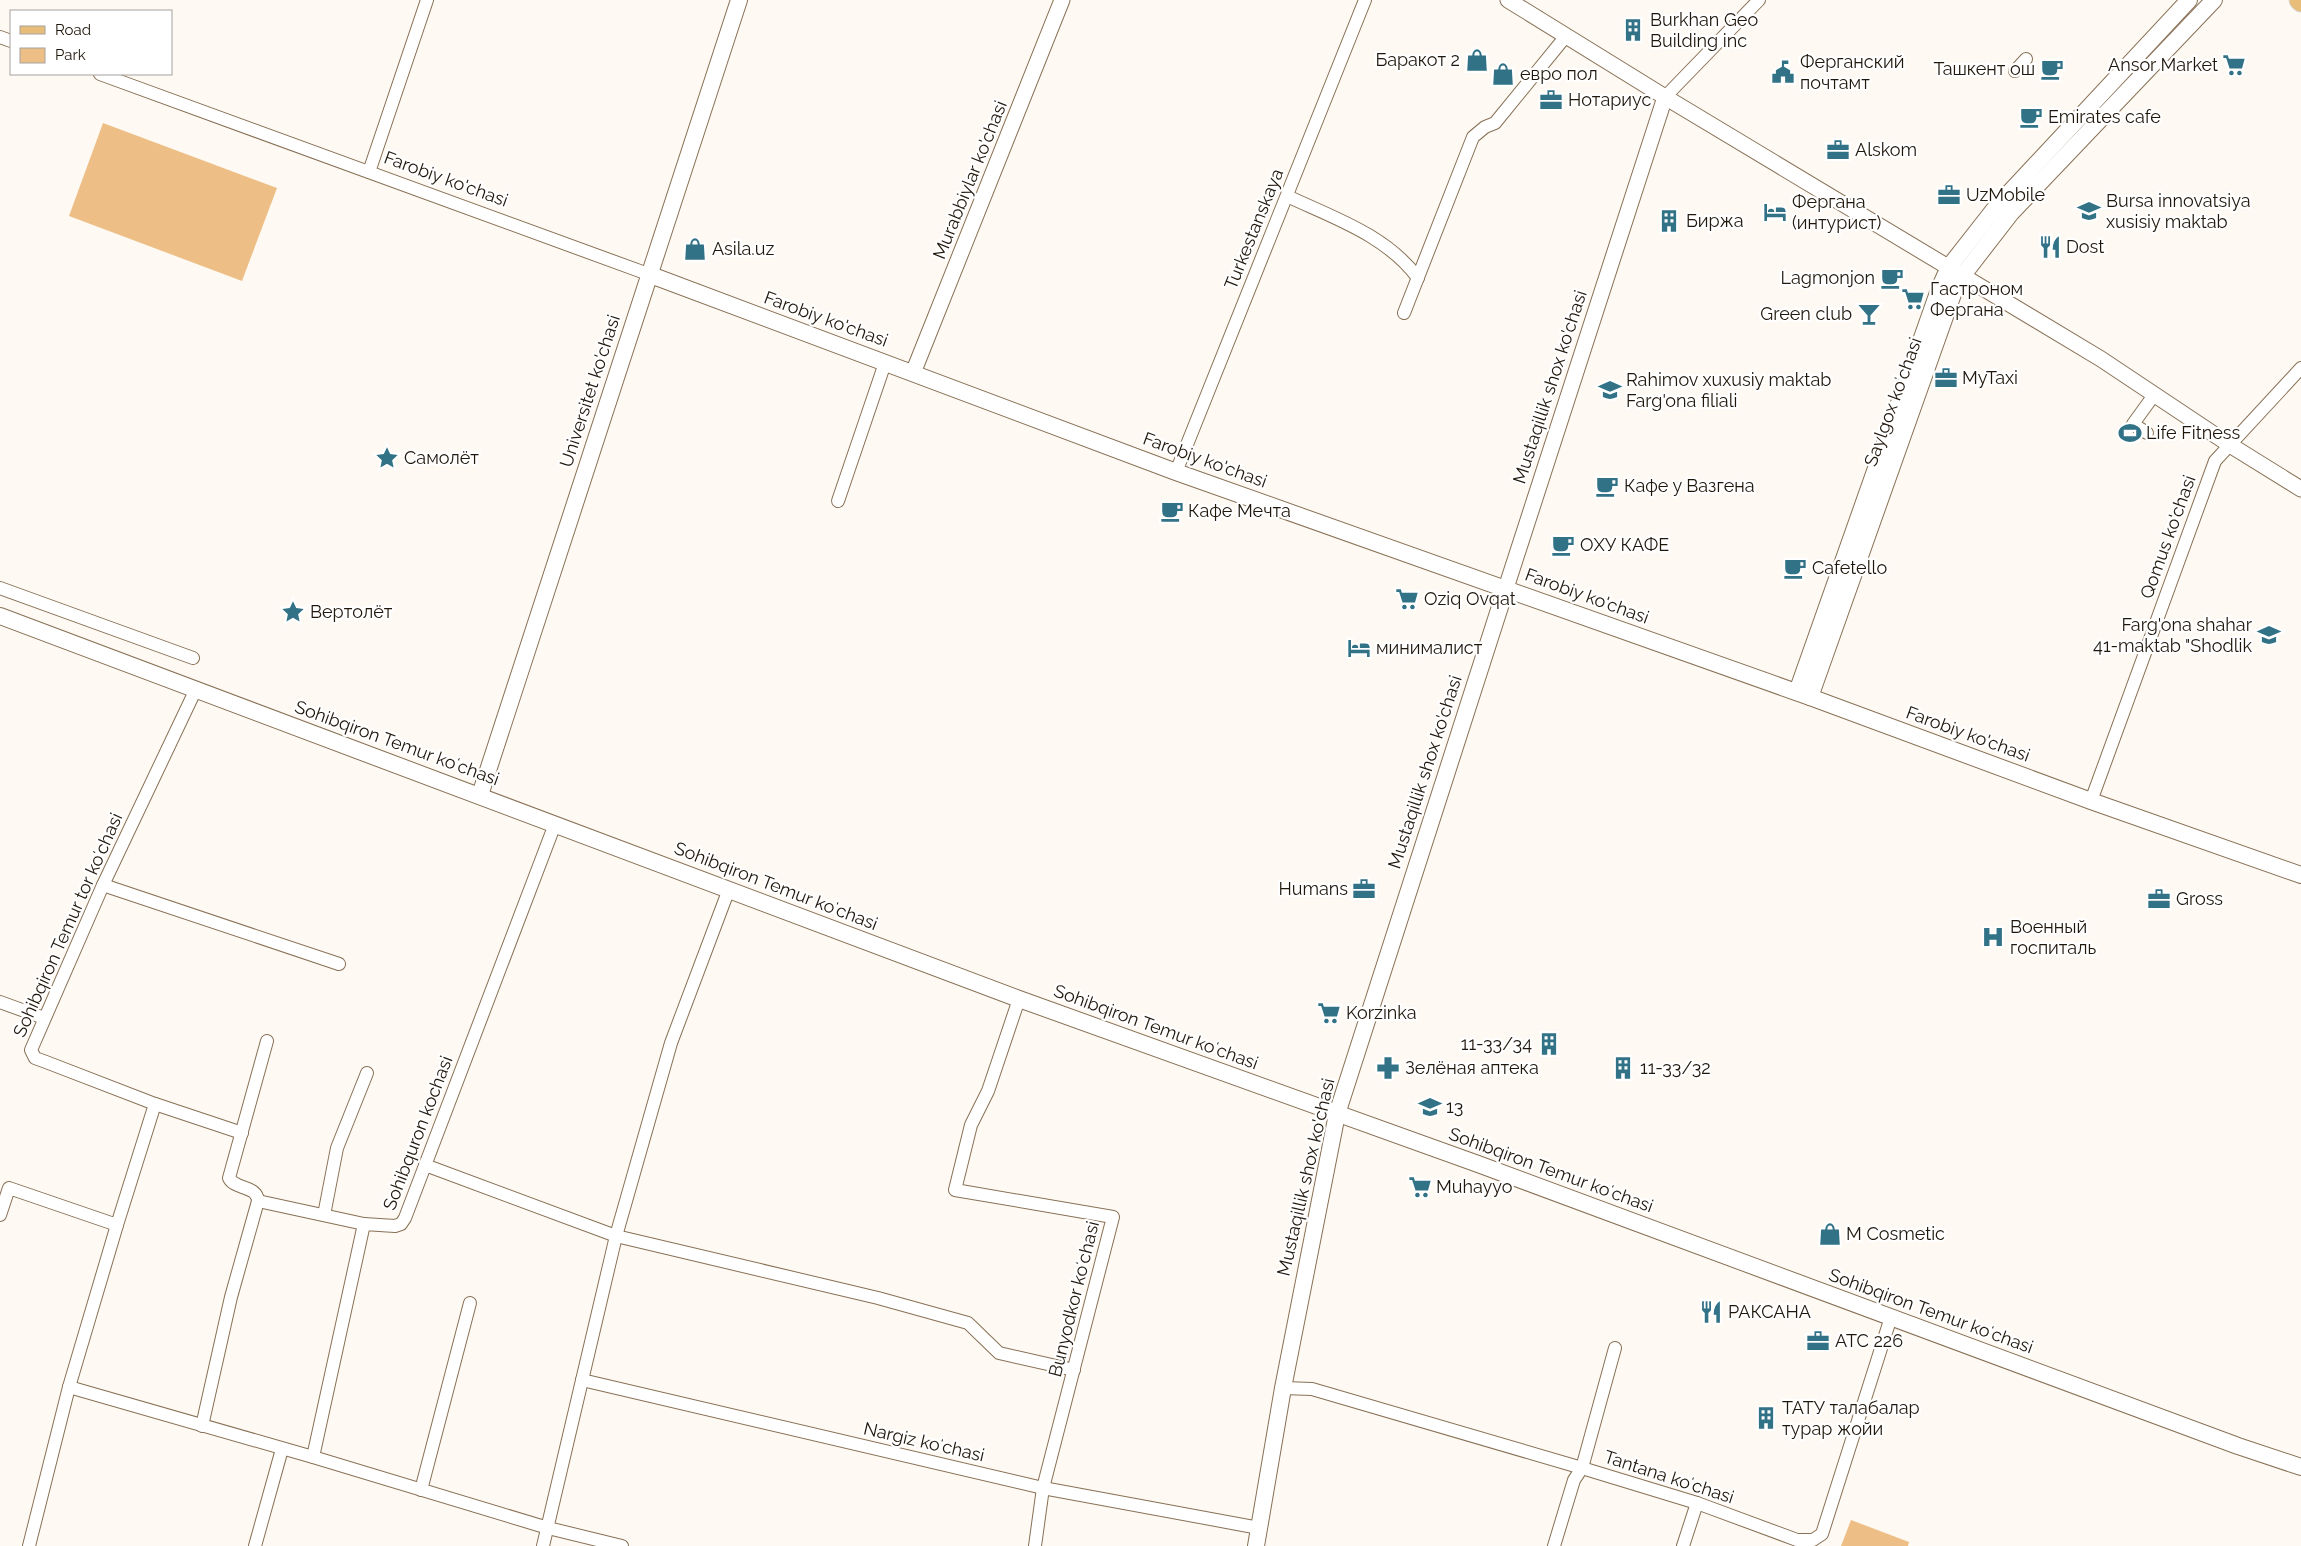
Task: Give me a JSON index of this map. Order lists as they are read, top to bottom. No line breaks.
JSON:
{"streets":{"main road":["Farobiy ko'chasi","Mustaqillik shox ko'chasi","Universitet ko'chasi","Saylgox koʻchasi","Sohibqiron Temur koʻchasi"],"street":["Murabbiylar ko'chasi","Turkestanskaya","Qomus ko'chasi","Sohibqiron Temur tor koʻchasi","Sohibquron kochasi","Bunyodkor koʻchasi","Nargiz koʻchasi","Tantana koʻchasi"]},"crossings":[["Farobiy ko'chasi","Murabbiylar ko'chasi"],["Farobiy ko'chasi","Turkestanskaya"],["Farobiy ko'chasi","Mustaqillik shox ko'chasi"],["Farobiy ko'chasi","Universitet ko'chasi"],["Farobiy ko'chasi","Saylgox koʻchasi"],["Farobiy ko'chasi","Qomus ko'chasi"],["Mustaqillik shox ko'chasi","Sohibqiron Temur koʻchasi"],["Mustaqillik shox ko'chasi","Nargiz koʻchasi"],["Mustaqillik shox ko'chasi","Tantana koʻchasi"],["Universitet ko'chasi","Sohibqiron Temur koʻchasi"],["Sohibqiron Temur koʻchasi","Sohibqiron Temur tor koʻchasi"],["Sohibqiron Temur koʻchasi","Sohibquron kochasi"],["Sohibqiron Temur koʻchasi","Bunyodkor koʻchasi"],["Sohibqiron Temur koʻchasi","Tantana koʻchasi"],["Bunyodkor koʻchasi","Nargiz koʻchasi"]],"places":{"building":["Burkhan Geo Building inc","Биржа","11-33/34","11-33/32","ТАТУ талабалар турар жойи"],"shop":["Баракот 2","евро пол","Asila.uz","M Cosmetic"],"supermarket":["Ansor Market","Гастроном Фергана","Oziq Ovqat","Korzinka","Muhayyo"],"cafe":["Ташкент ош","Emirates cafe","Lagmonjon","Кафе у Вазгена","Кафе Мечта","ОХУ КАФЕ","Cafetello"],"public building":["Ферганский почтамт"],"office":["Нотариус","Alskom","UzMobile","MyTaxi","Humans","Gross","АТС 226"],"school or university":["Bursa innovatsiya xusisiy maktab","Rahimov xuxusiy maktab Farg'ona filiali","Farg'ona shahar 41-maktab \"Shodlik","13"],"hotel":["Фергана (интурист)","минималист"],"restaurant":["Dost","РАКСАНА"],"bar":["Green club"],"sports":["Life Fitness"],"place":["Самолёт","Вертолёт"],"hospital":["Военный госпиталь"],"pharmacy":["Зелёная аптека"]},"legend":["Road","Park"]}
